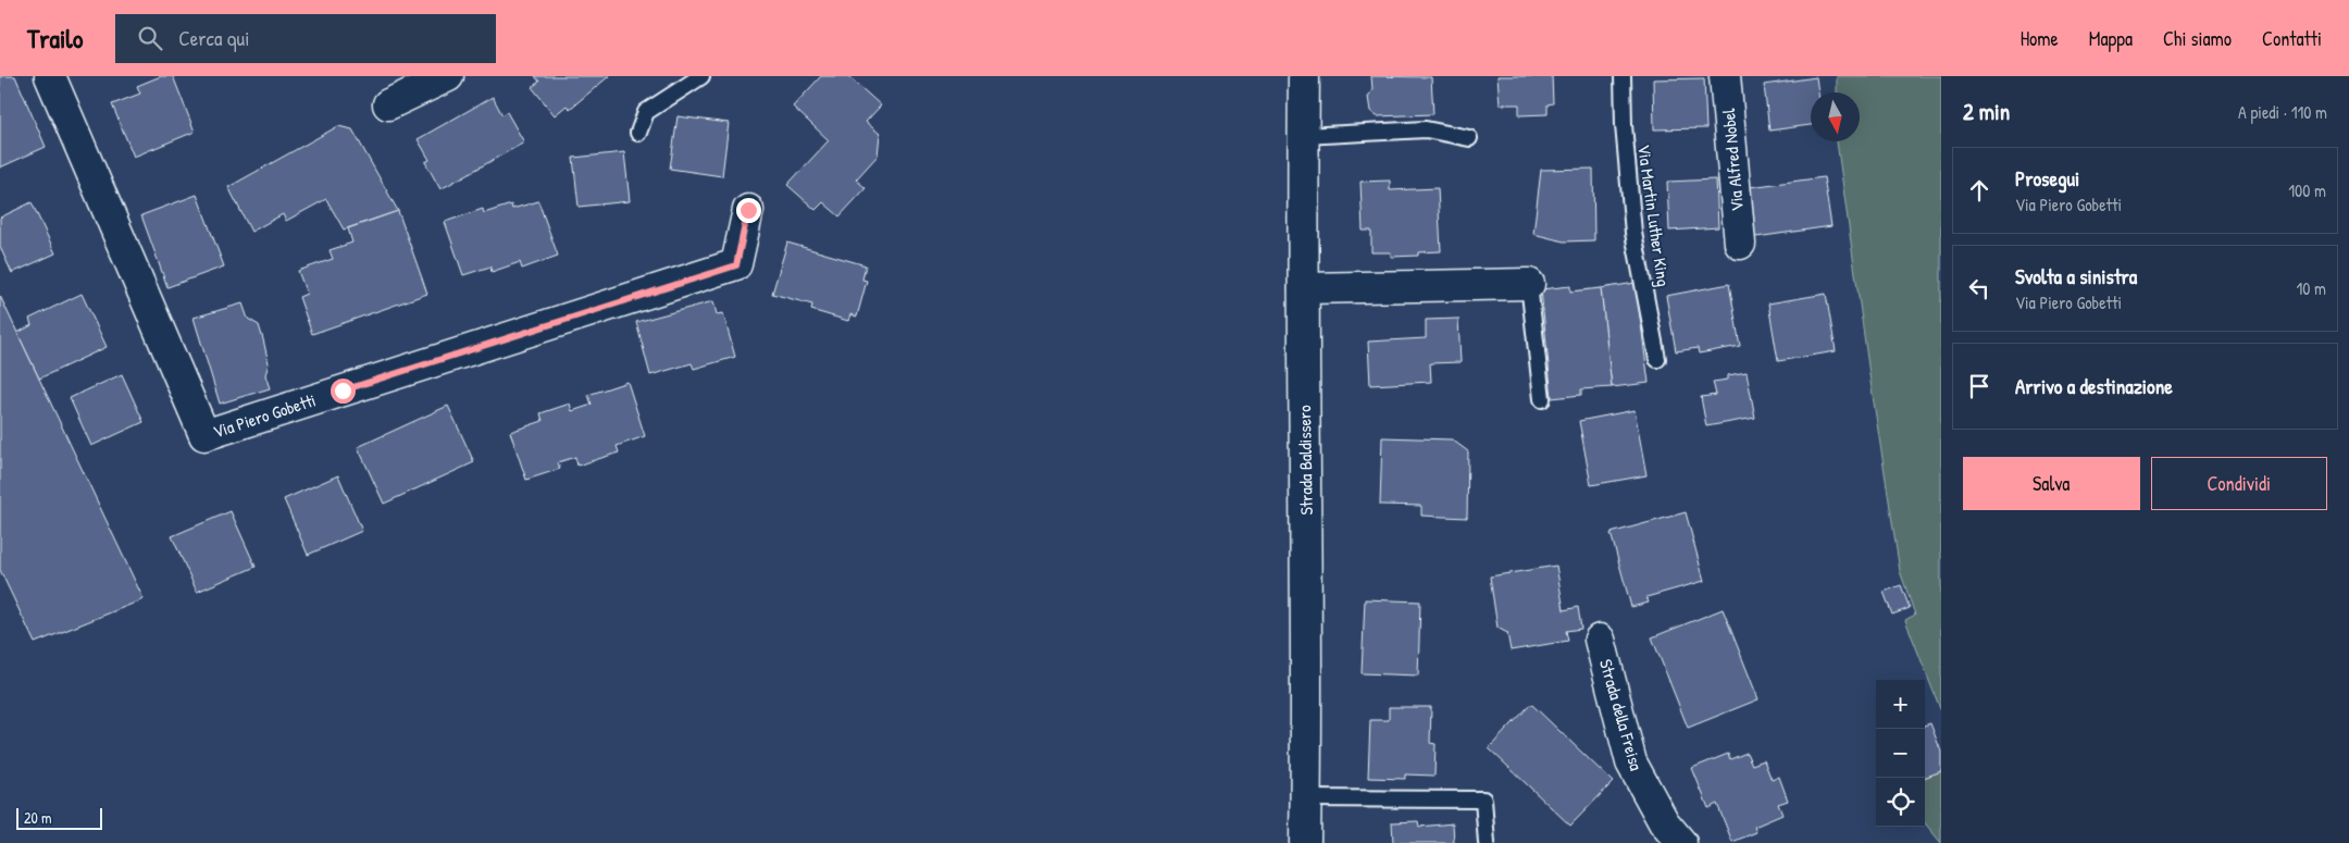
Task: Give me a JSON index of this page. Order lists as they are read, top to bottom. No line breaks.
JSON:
{"streets":{"street":["Via Alfred Nobel","Via Piero Gobetti","Strada Baldissero","Strada della Freisa"],"lane":["Via Martin Luther King"]},"scale_bar":"20 m","north":"bottom","page":{"header":"Trailo","search":"Cerca qui","nav":["Home","Mappa","Chi siamo","Contatti"],"heading":["2 min","A piedi · 110 m"],"list":[["Prosegui","Via Piero Gobetti","100 m"],["Svolta a sinistra","Via Piero Gobetti","10 m"],"Arrivo a destinazione"],"buttons":["Salva","Condividi"],"map_buttons":["+","−"],"scale":"20 m"}}
